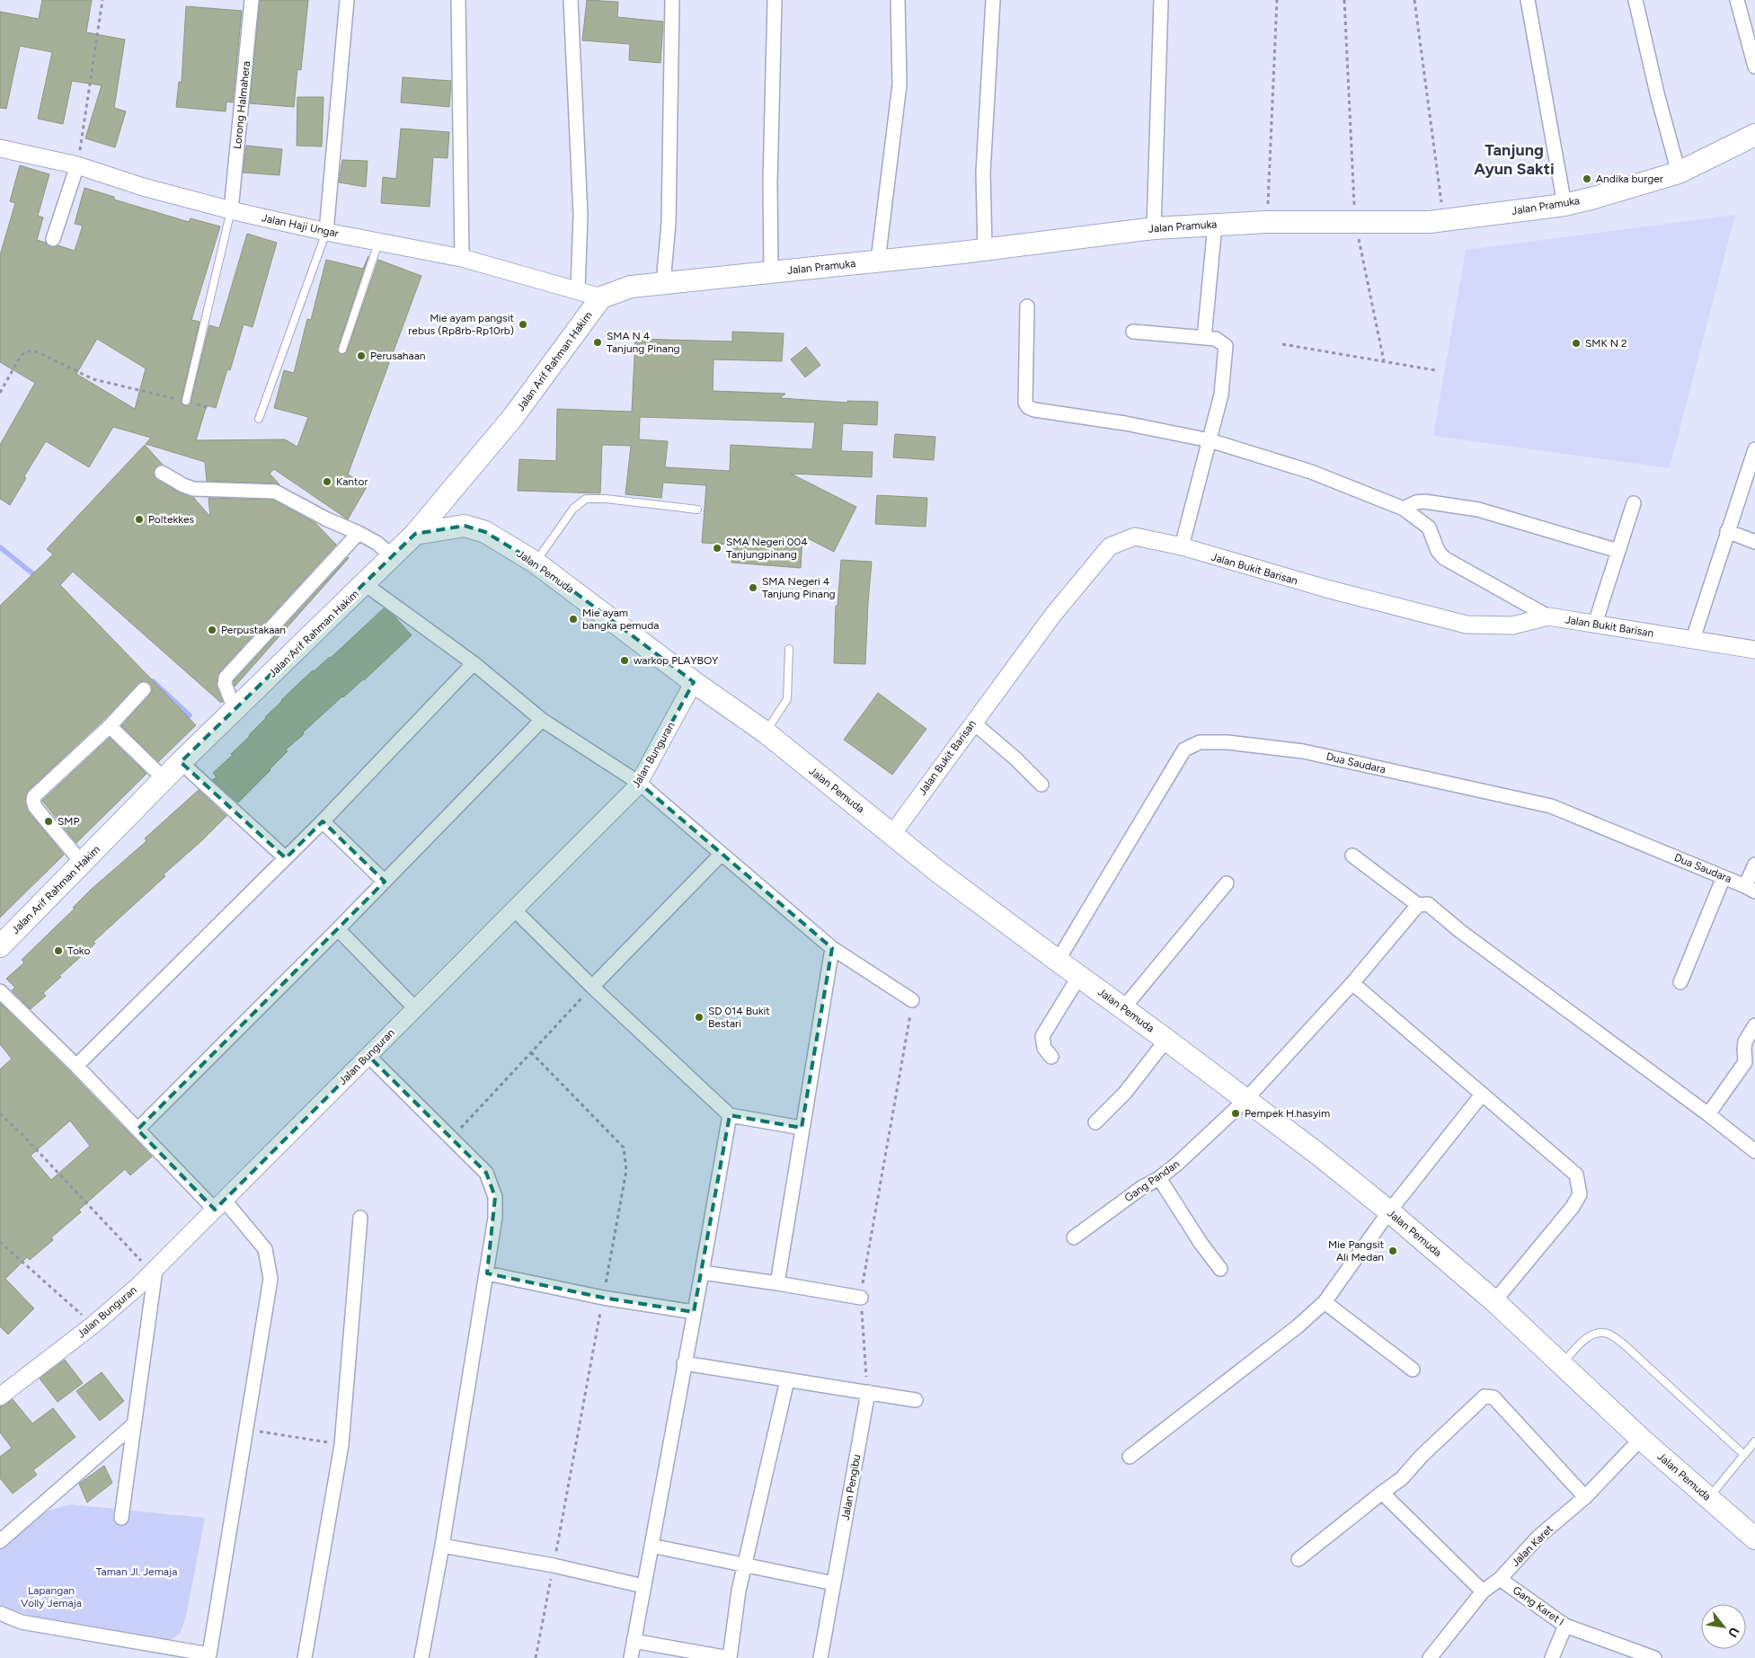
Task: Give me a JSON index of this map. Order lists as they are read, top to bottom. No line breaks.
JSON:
{"streets":{"main road":["Jalan Pramuka","Jalan Arif Rahman Hakim","Jalan Pemuda"],"street":["Lorong Halmahera","Jalan Haji Ungar","Jalan Bukit Barisan","Jalan Bunguran","Dua Saudara","Gang Pandan","Jalan Pengibu","Jalan Karet","Gang Karet I"]},"crossings":[["Lorong Halmahera","Jalan Haji Ungar"],["Jalan Pramuka","Jalan Haji Ungar"],["Jalan Pramuka","Jalan Arif Rahman Hakim"],["Jalan Haji Ungar","Jalan Arif Rahman Hakim"],["Jalan Arif Rahman Hakim","Jalan Pemuda"],["Jalan Bukit Barisan","Jalan Pemuda"],["Jalan Pemuda","Jalan Bunguran"],["Jalan Pemuda","Dua Saudara"],["Jalan Pemuda","Gang Pandan"],["Jalan Pemuda","Jalan Karet"],["Jalan Karet","Gang Karet I"]],"districts":["Tanjung Ayun Sakti"],"parks":["Taman Jl. Jemaja","Lapangan Volly Jemaja"],"places":["Andika burger","Mie ayam pangsit rebus (Rp8rb-Rp10rb)","SMA N 4 Tanjung Pinang","SMK N 2","Perusahaan","Kantor","Poltekkes","SMA Negeri 004 Tanjungpinang","SMA Negeri 4 Tanjung Pinang","Mie ayam bangka pemuda","Perpustakaan","warkop PLAYBOY","SMP","Toko","SD 014 Bukit Bestari","Pempek H.hasyim","Mie Pangsit Ali Medan"],"north":"bottom right"}
